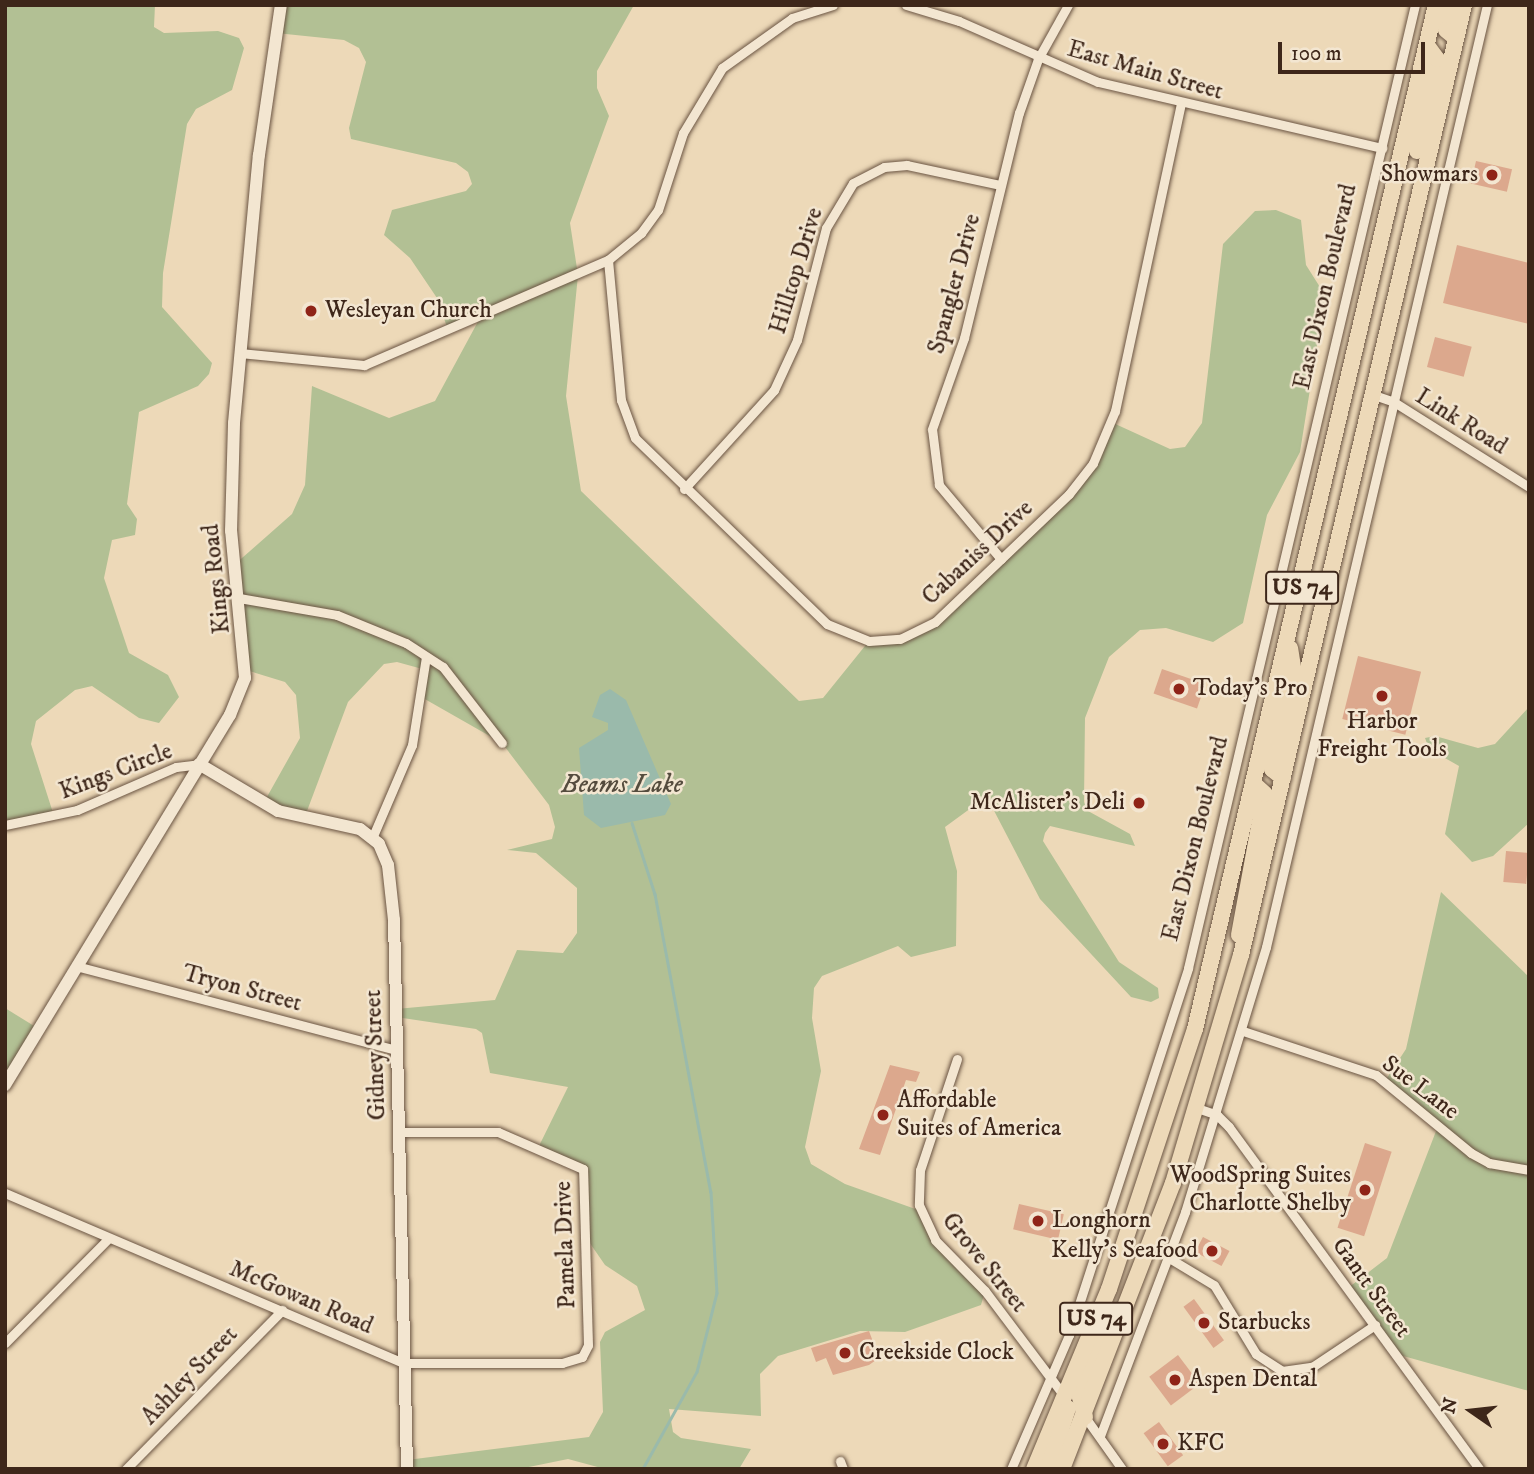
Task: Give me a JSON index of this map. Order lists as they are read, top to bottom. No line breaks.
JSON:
{"streets":{"highway":["East Dixon Boulevard","US 74"],"street":["East Main Street","Hilltop Drive","Spangler Drive","Link Road","Cabaniss Drive","Kings Road","Kings Circle","Tryon Street","Gidney Street","Sue Lane","Pamela Drive","Grove Street","Gantt Street","McGowan Road","Ashley Street"]},"crossings":[["East Main Street","Spangler Drive"],["East Main Street","East Dixon Boulevard"],["East Main Street","Cabaniss Drive"],["Hilltop Drive","Spangler Drive"],["Hilltop Drive","Cabaniss Drive"],["Spangler Drive","Cabaniss Drive"],["East Dixon Boulevard","Grove Street"],["Link Road","US 74"],["Kings Road","Kings Circle"],["Kings Road","Tryon Street"],["Tryon Street","Gidney Street"],["Gidney Street","Pamela Drive"],["Gidney Street","McGowan Road"],["Pamela Drive","McGowan Road"],["McGowan Road","Ashley Street"]],"water":["Beams Lake"],"places":["Showmars","Wesleyan Church","Today's Pro","Harbor Freight Tools","McAlister's Deli","Affordable Suites of America","WoodSpring Suites Charlotte Shelby","Longhorn","Kelly's Seafood","Starbucks","Creekside Clock","Aspen Dental","KFC"],"scale_bar":"100 m","north":"left"}
